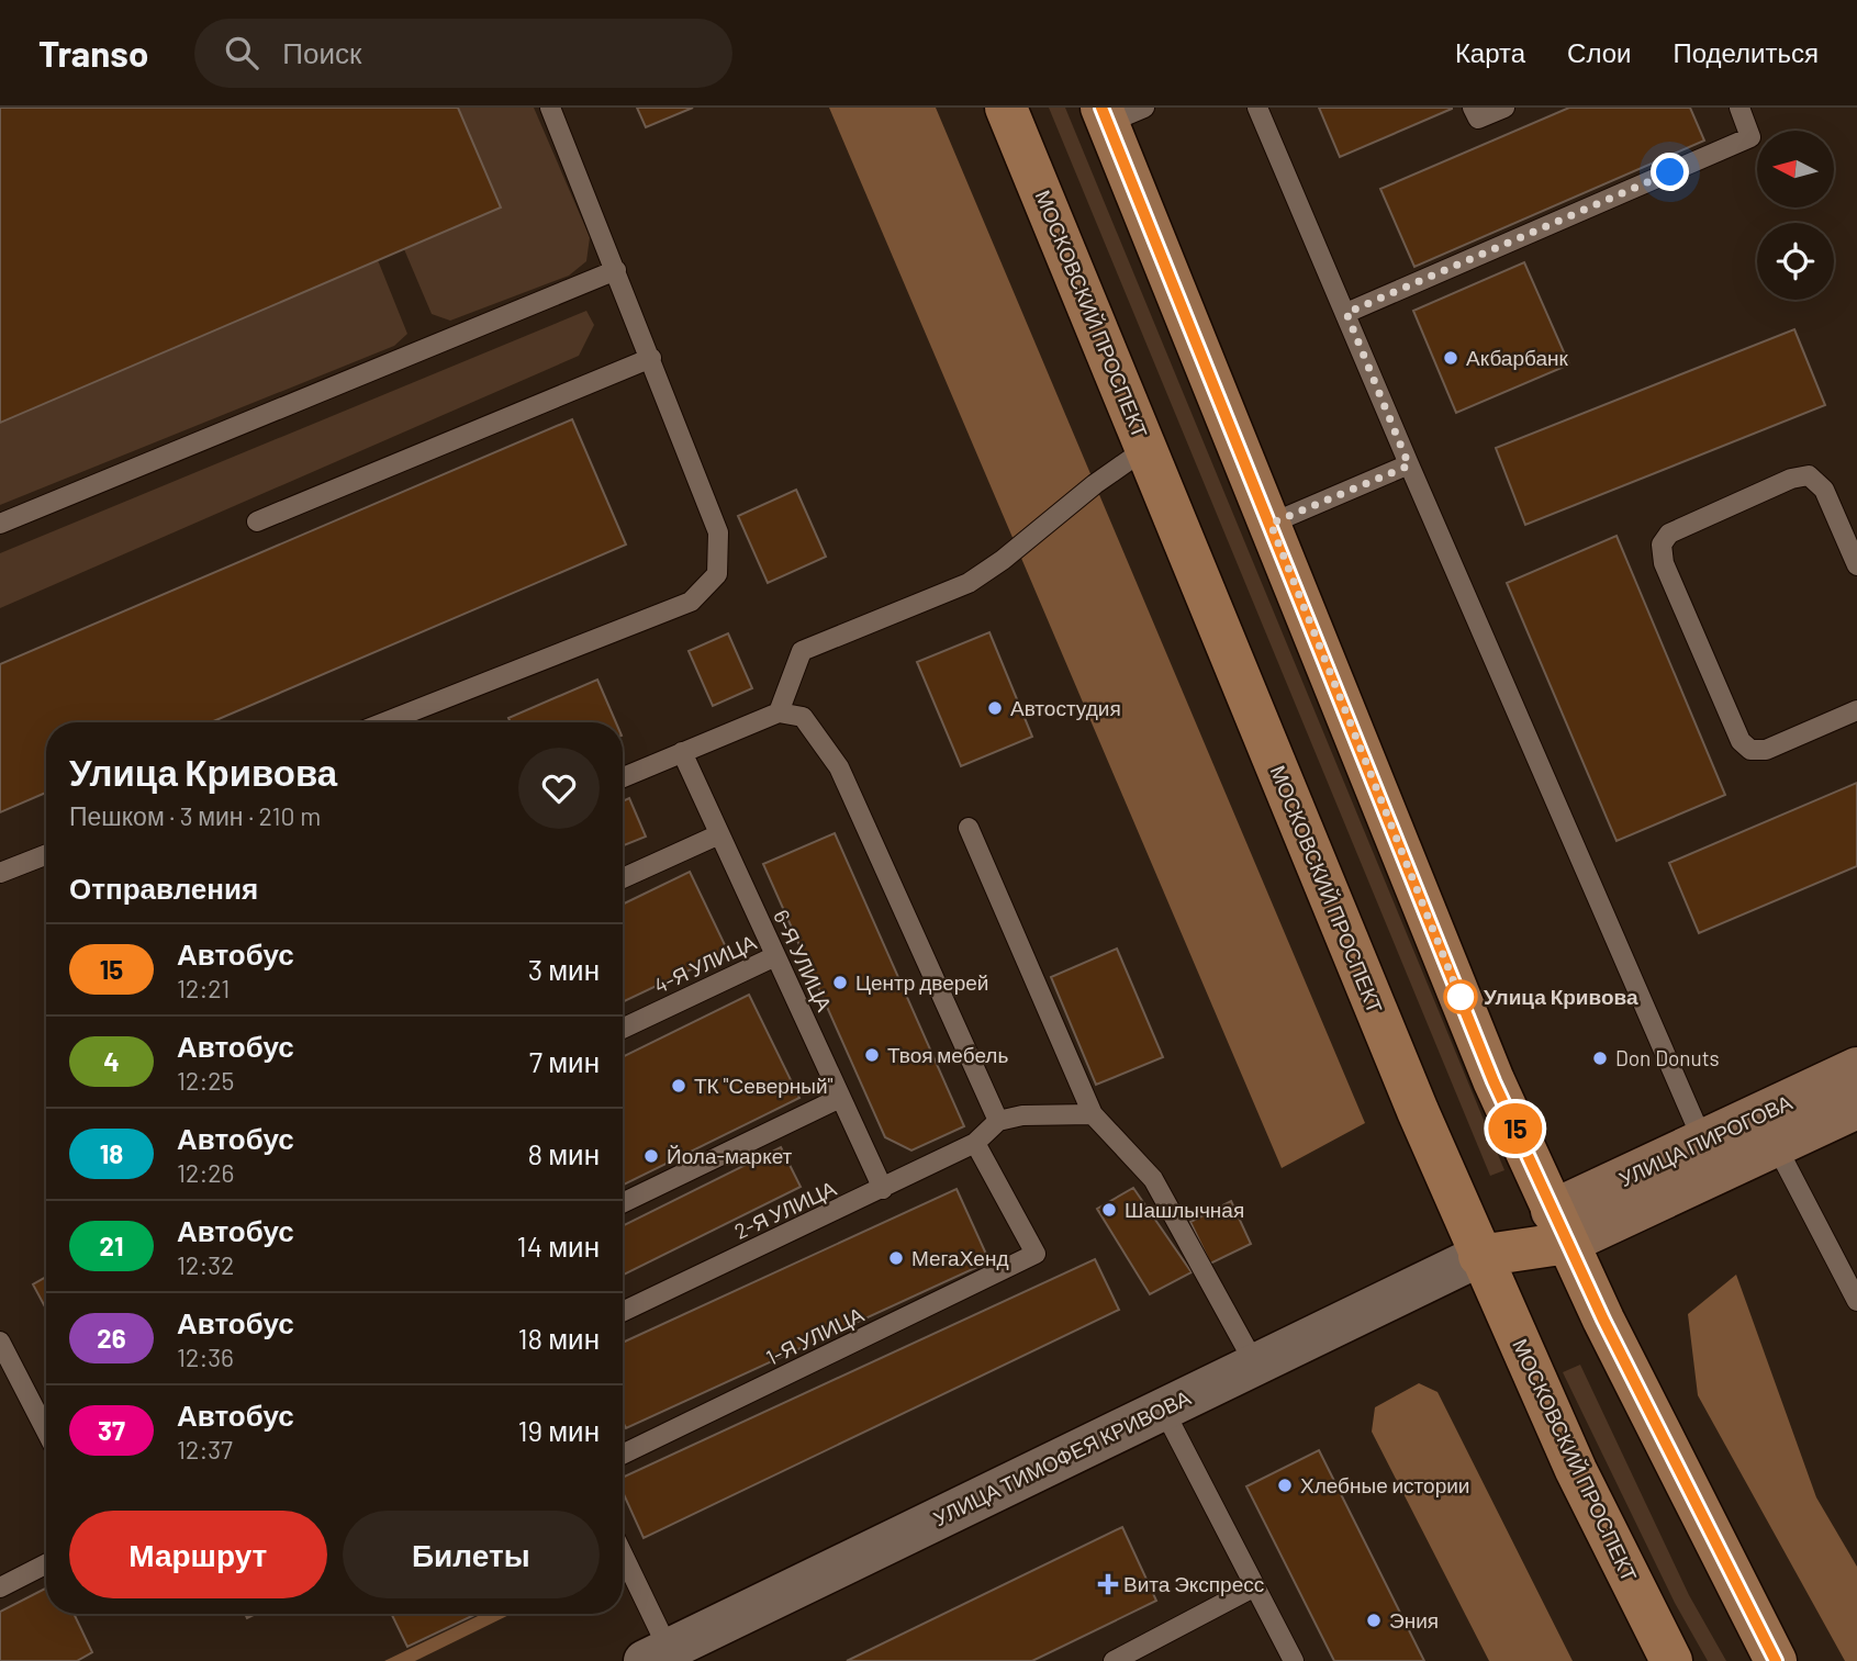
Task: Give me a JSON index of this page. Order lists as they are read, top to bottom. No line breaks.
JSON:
{"streets":{"main road":["МОСКОВСКИЙ ПРОСПЕКТ","УЛИЦА ПИРОГОВА"],"street":["УЛИЦА ТИМОФЕЯ КРИВОВА"],"lane":["6-Я УЛИЦА","4-Я УЛИЦА","2-Я УЛИЦА","1-Я УЛИЦА"]},"crossings":[["МОСКОВСКИЙ ПРОСПЕКТ","УЛИЦА ТИМОФЕЯ КРИВОВА"],["6-Я УЛИЦА","4-Я УЛИЦА"],["6-Я УЛИЦА","2-Я УЛИЦА"],["2-Я УЛИЦА","1-Я УЛИЦА"]],"places":{"other":["Акбарбанк","Автостудия","Центр дверей","Улица Кривова","Твоя мебель","Don Donuts","ТК \"Северный\"","Йола-маркет","Шашлычная","МегаХенд","Хлебные истории","Эния"],"health":["Вита Экспресс"]},"lines":["bus line 15"],"north":"left","page":{"header":"Transo","search":"Поиск","nav":["Карта","Слои","Поделиться"],"on_map":"15","heading":[["Улица Кривова","Пешком · 3 мин · 210 m"],"Отправления"],"list":[{"mark":"15","name":"Автобус","note":"12:21","value":"3 мин"},{"mark":"4","name":"Автобус","note":"12:25","value":"7 мин"},{"mark":"18","name":"Автобус","note":"12:26","value":"8 мин"},{"mark":"21","name":"Автобус","note":"12:32","value":"14 мин"},{"mark":"26","name":"Автобус","note":"12:36","value":"18 мин"},{"mark":"37","name":"Автобус","note":"12:37","value":"19 мин"}],"buttons":["Маршрут","Билеты"]}}
